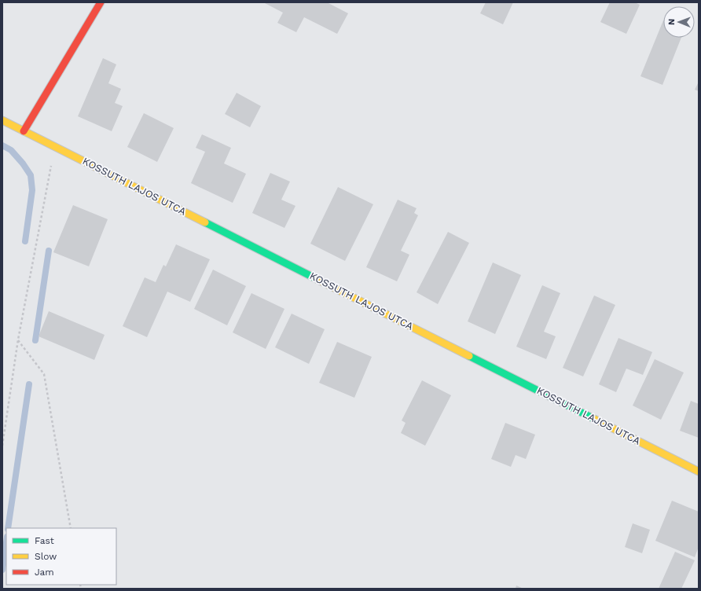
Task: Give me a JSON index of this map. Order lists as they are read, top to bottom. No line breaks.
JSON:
{"streets":{"street":["KOSSUTH LAJOS UTCA"]},"legend":["Fast","Slow","Jam"],"north":"left"}
